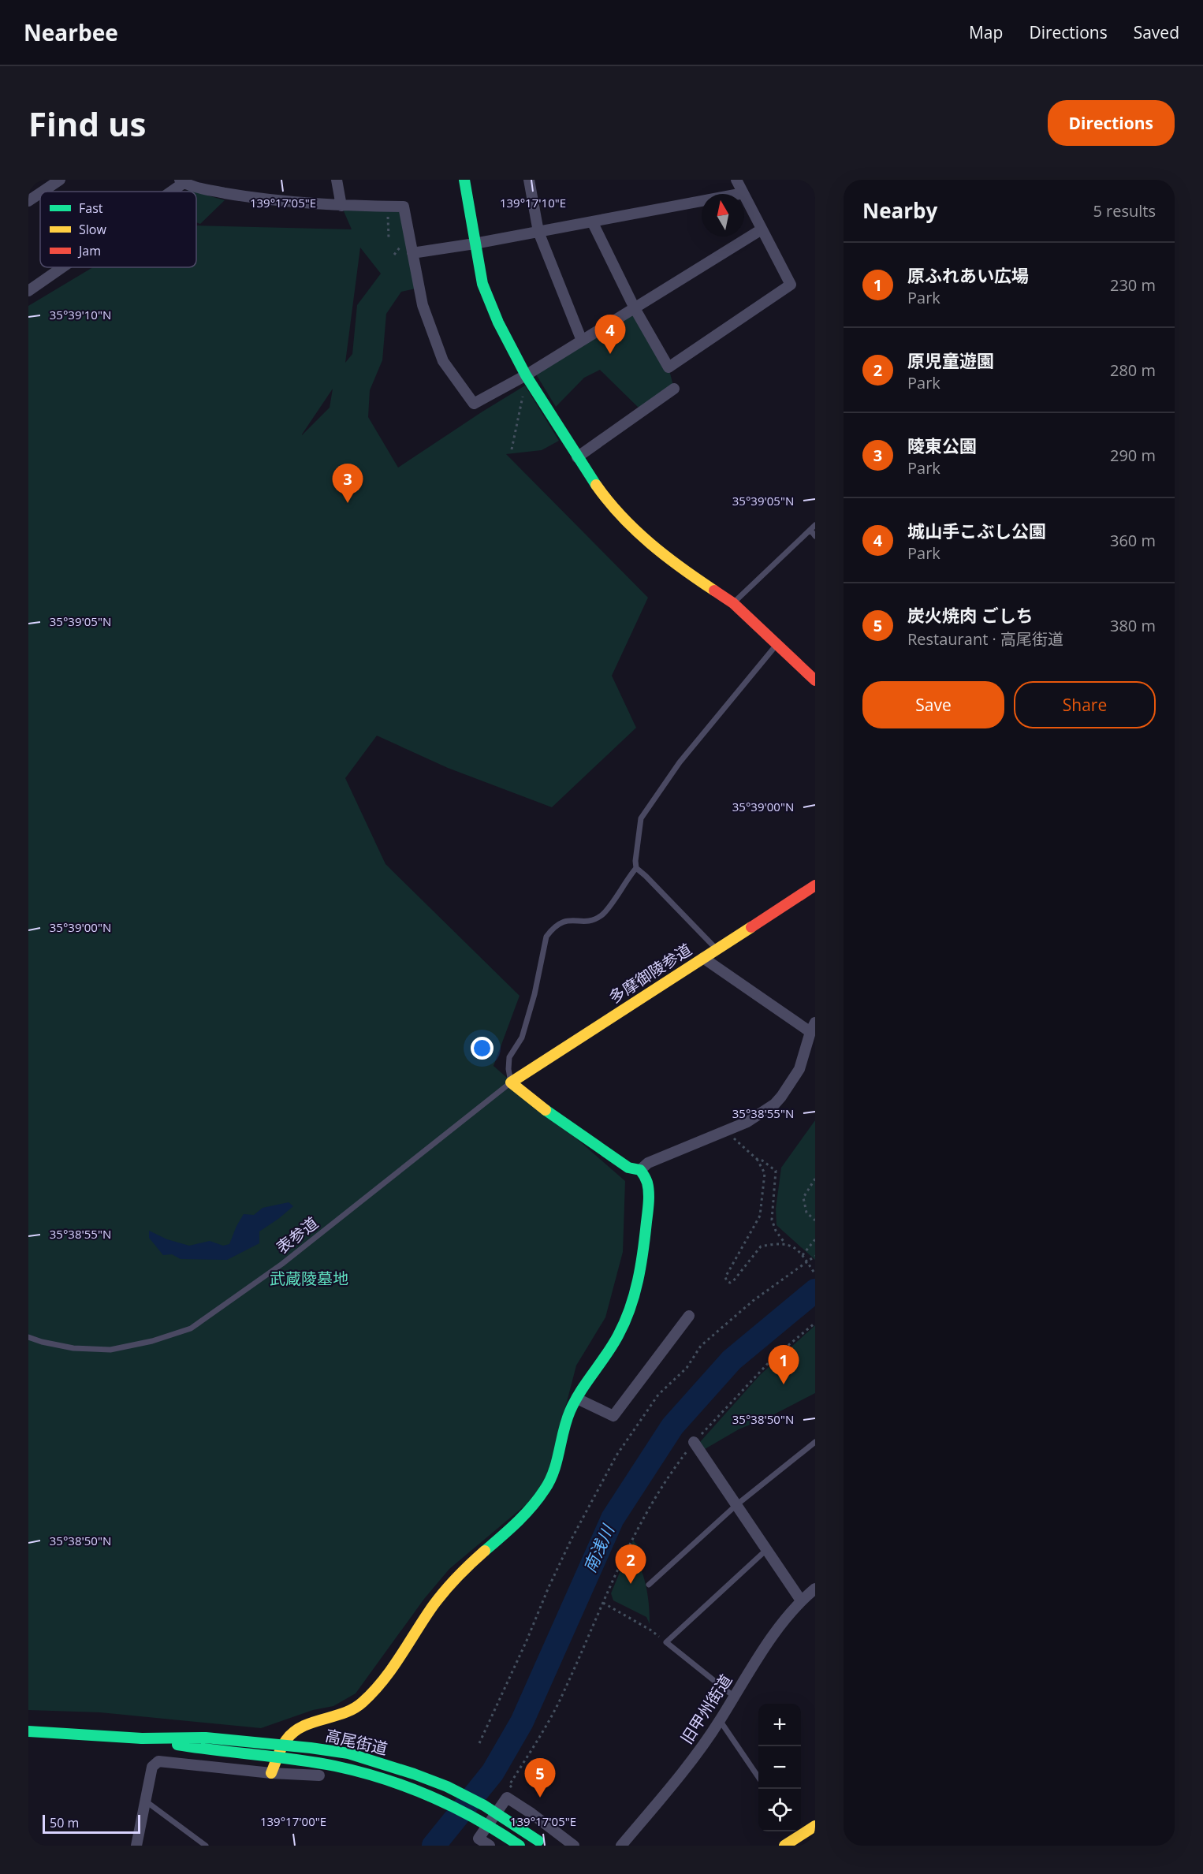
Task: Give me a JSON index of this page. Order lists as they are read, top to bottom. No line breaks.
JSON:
{"streets":{"main road":["多摩御陵参道","高尾街道"],"street":["旧甲州街道"],"lane":["表参道"]},"crossings":[["多摩御陵参道","表参道"]],"water":["南浅川"],"parks":["武蔵陵墓地"],"legend":["Fast","Slow","Jam"],"scale_bar":"50 m","north":"top","page":{"header":"Nearbee","nav":["Map","Directions","Saved"],"buttons":["Directions",["Save","Share"]],"title":"Find us","heading":["Nearby","5 results"],"list":[{"mark":"1","name":"原ふれあい広場","note":"Park","value":"230 m"},{"mark":"2","name":"原児童遊園","note":"Park","value":"280 m"},{"mark":"3","name":"陵東公園","note":"Park","value":"290 m"},{"mark":"4","name":"城山手こぶし公園","note":"Park","value":"360 m"},{"mark":"5","name":"炭火焼肉 ごしち","note":"Restaurant · 高尾街道","value":"380 m"}],"pins":["4","3","1","2","5"],"map_buttons":["+","−"],"scale":"50 m"},"coordinates":["139°17'05\"E","139°17'10\"E","35°39'10\"N","35°39'05\"N","35°39'00\"N","35°38'55\"N","35°38'50\"N","139°17'00\"E"]}
